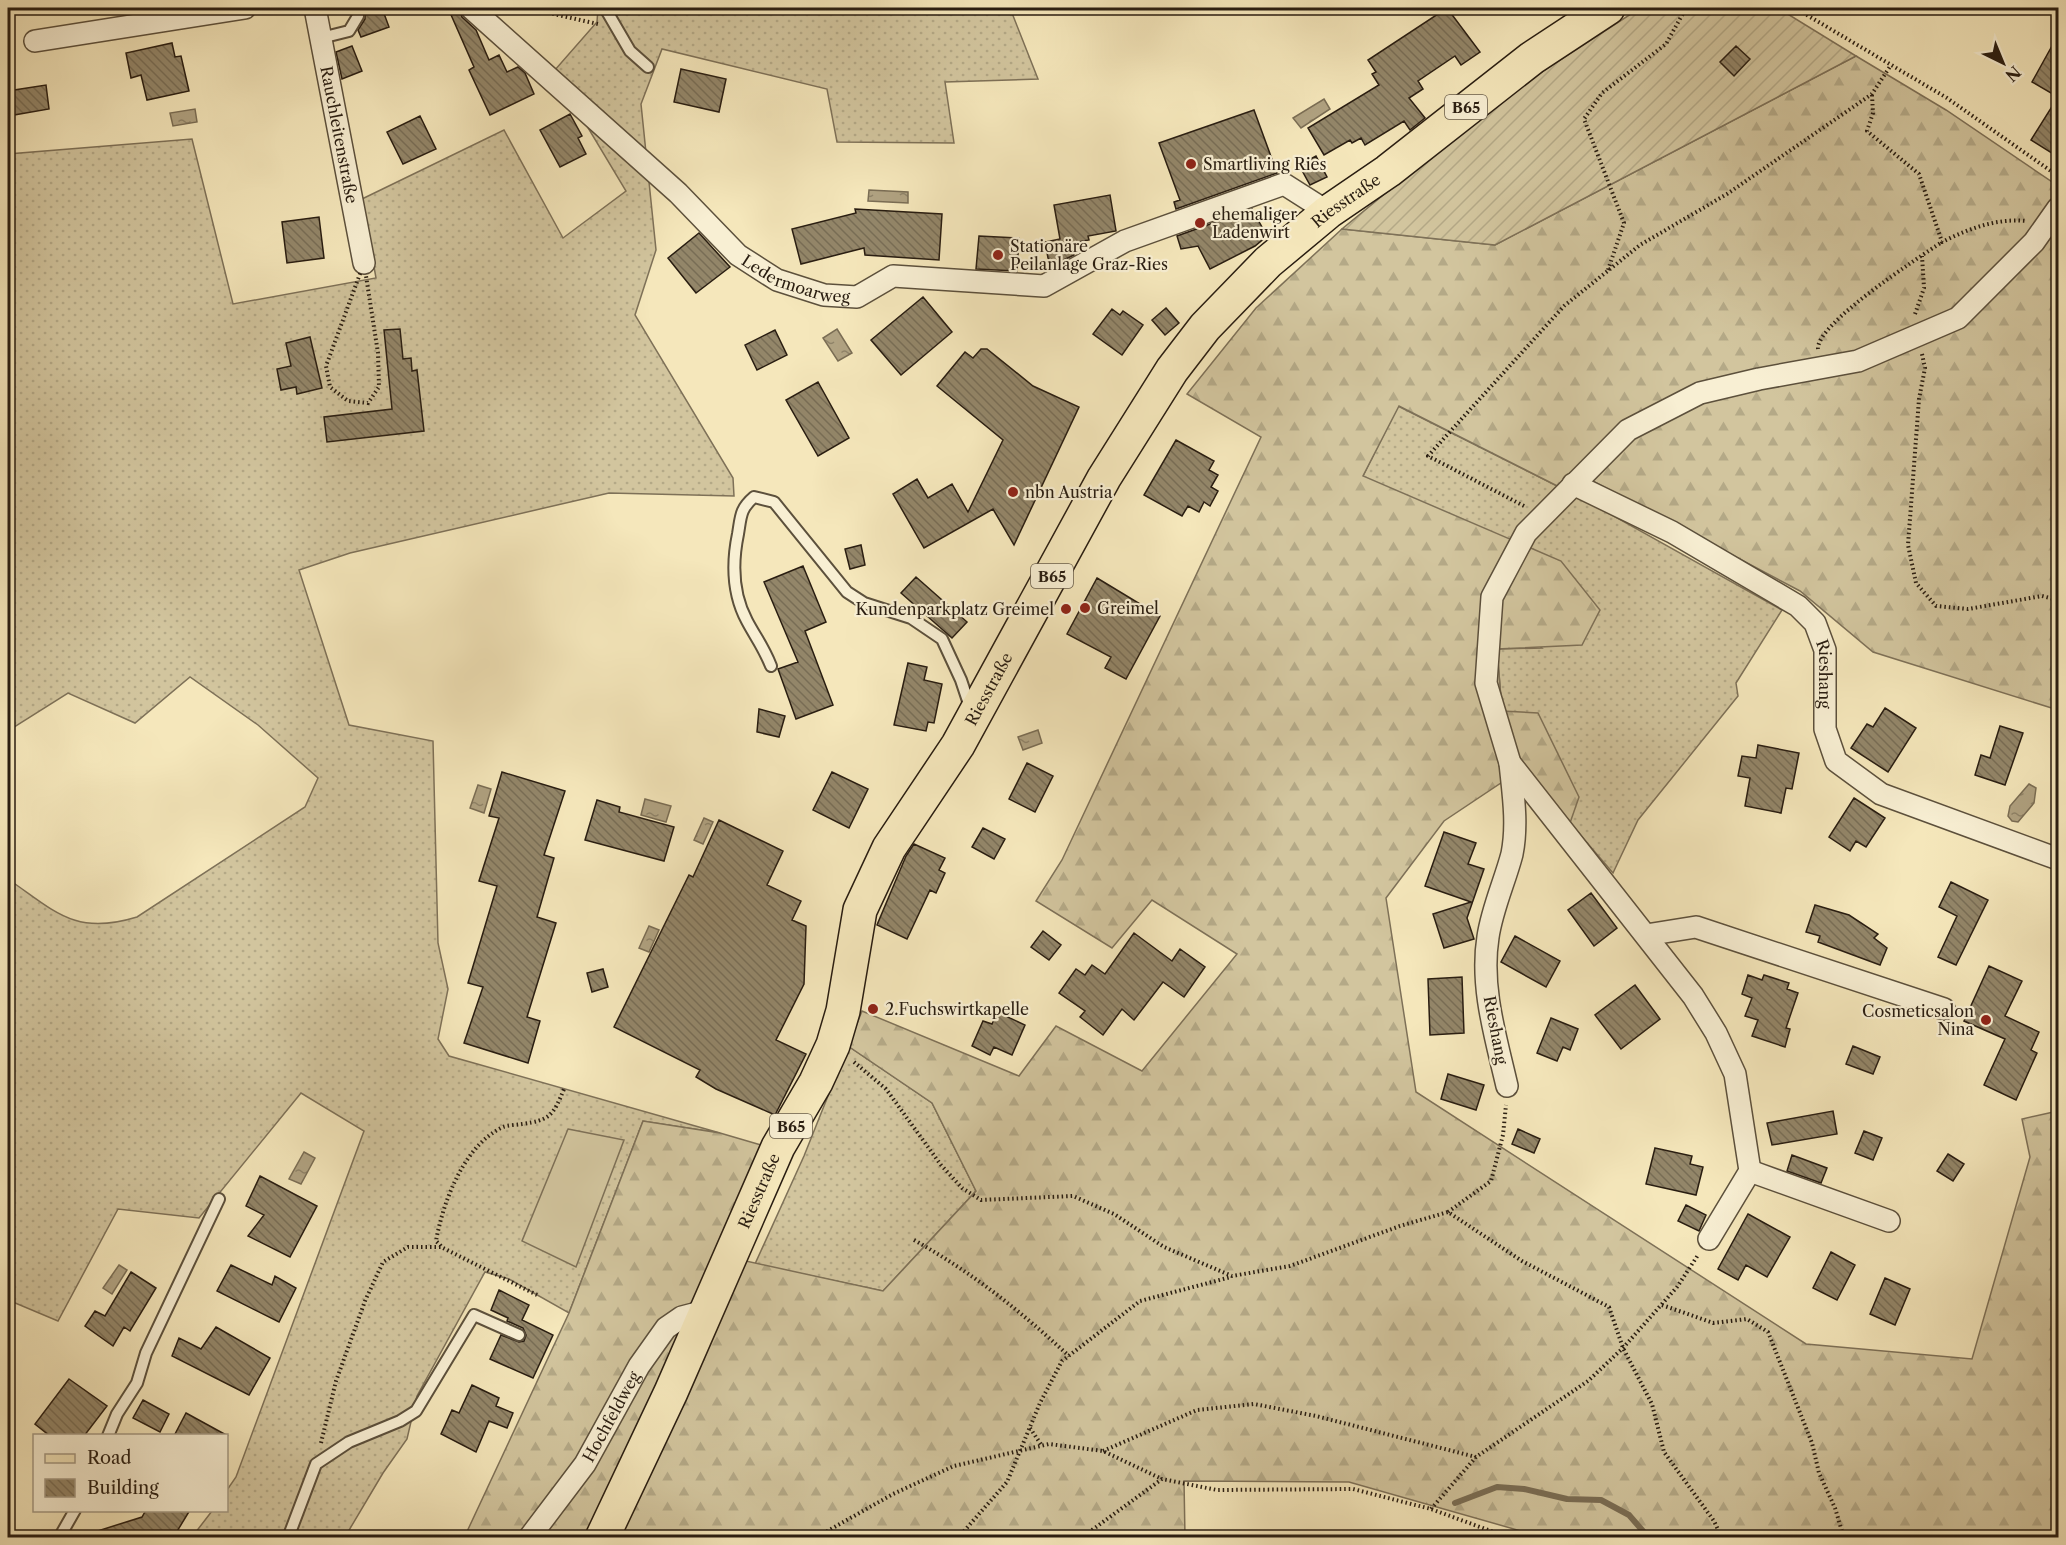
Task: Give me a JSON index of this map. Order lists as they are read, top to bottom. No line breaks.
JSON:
{"streets":{"main road":["B65","Riesstraße"],"street":["Rauchleitenstraße","Ledermoarweg","Rieshang","Hochfeldweg"]},"crossings":[["Riesstraße","Ledermoarweg"],["Riesstraße","Hochfeldweg"]],"places":["Smartliving Ries","ehemaliger Ladenwirt","Stationäre Peilanlage Graz-Ries","nbn Austria","Greimel","Kundenparkplatz Greimel","2.Fuchswirtkapelle","Cosmeticsalon Nina"],"legend":["Road","Building"],"north":"bottom right"}
